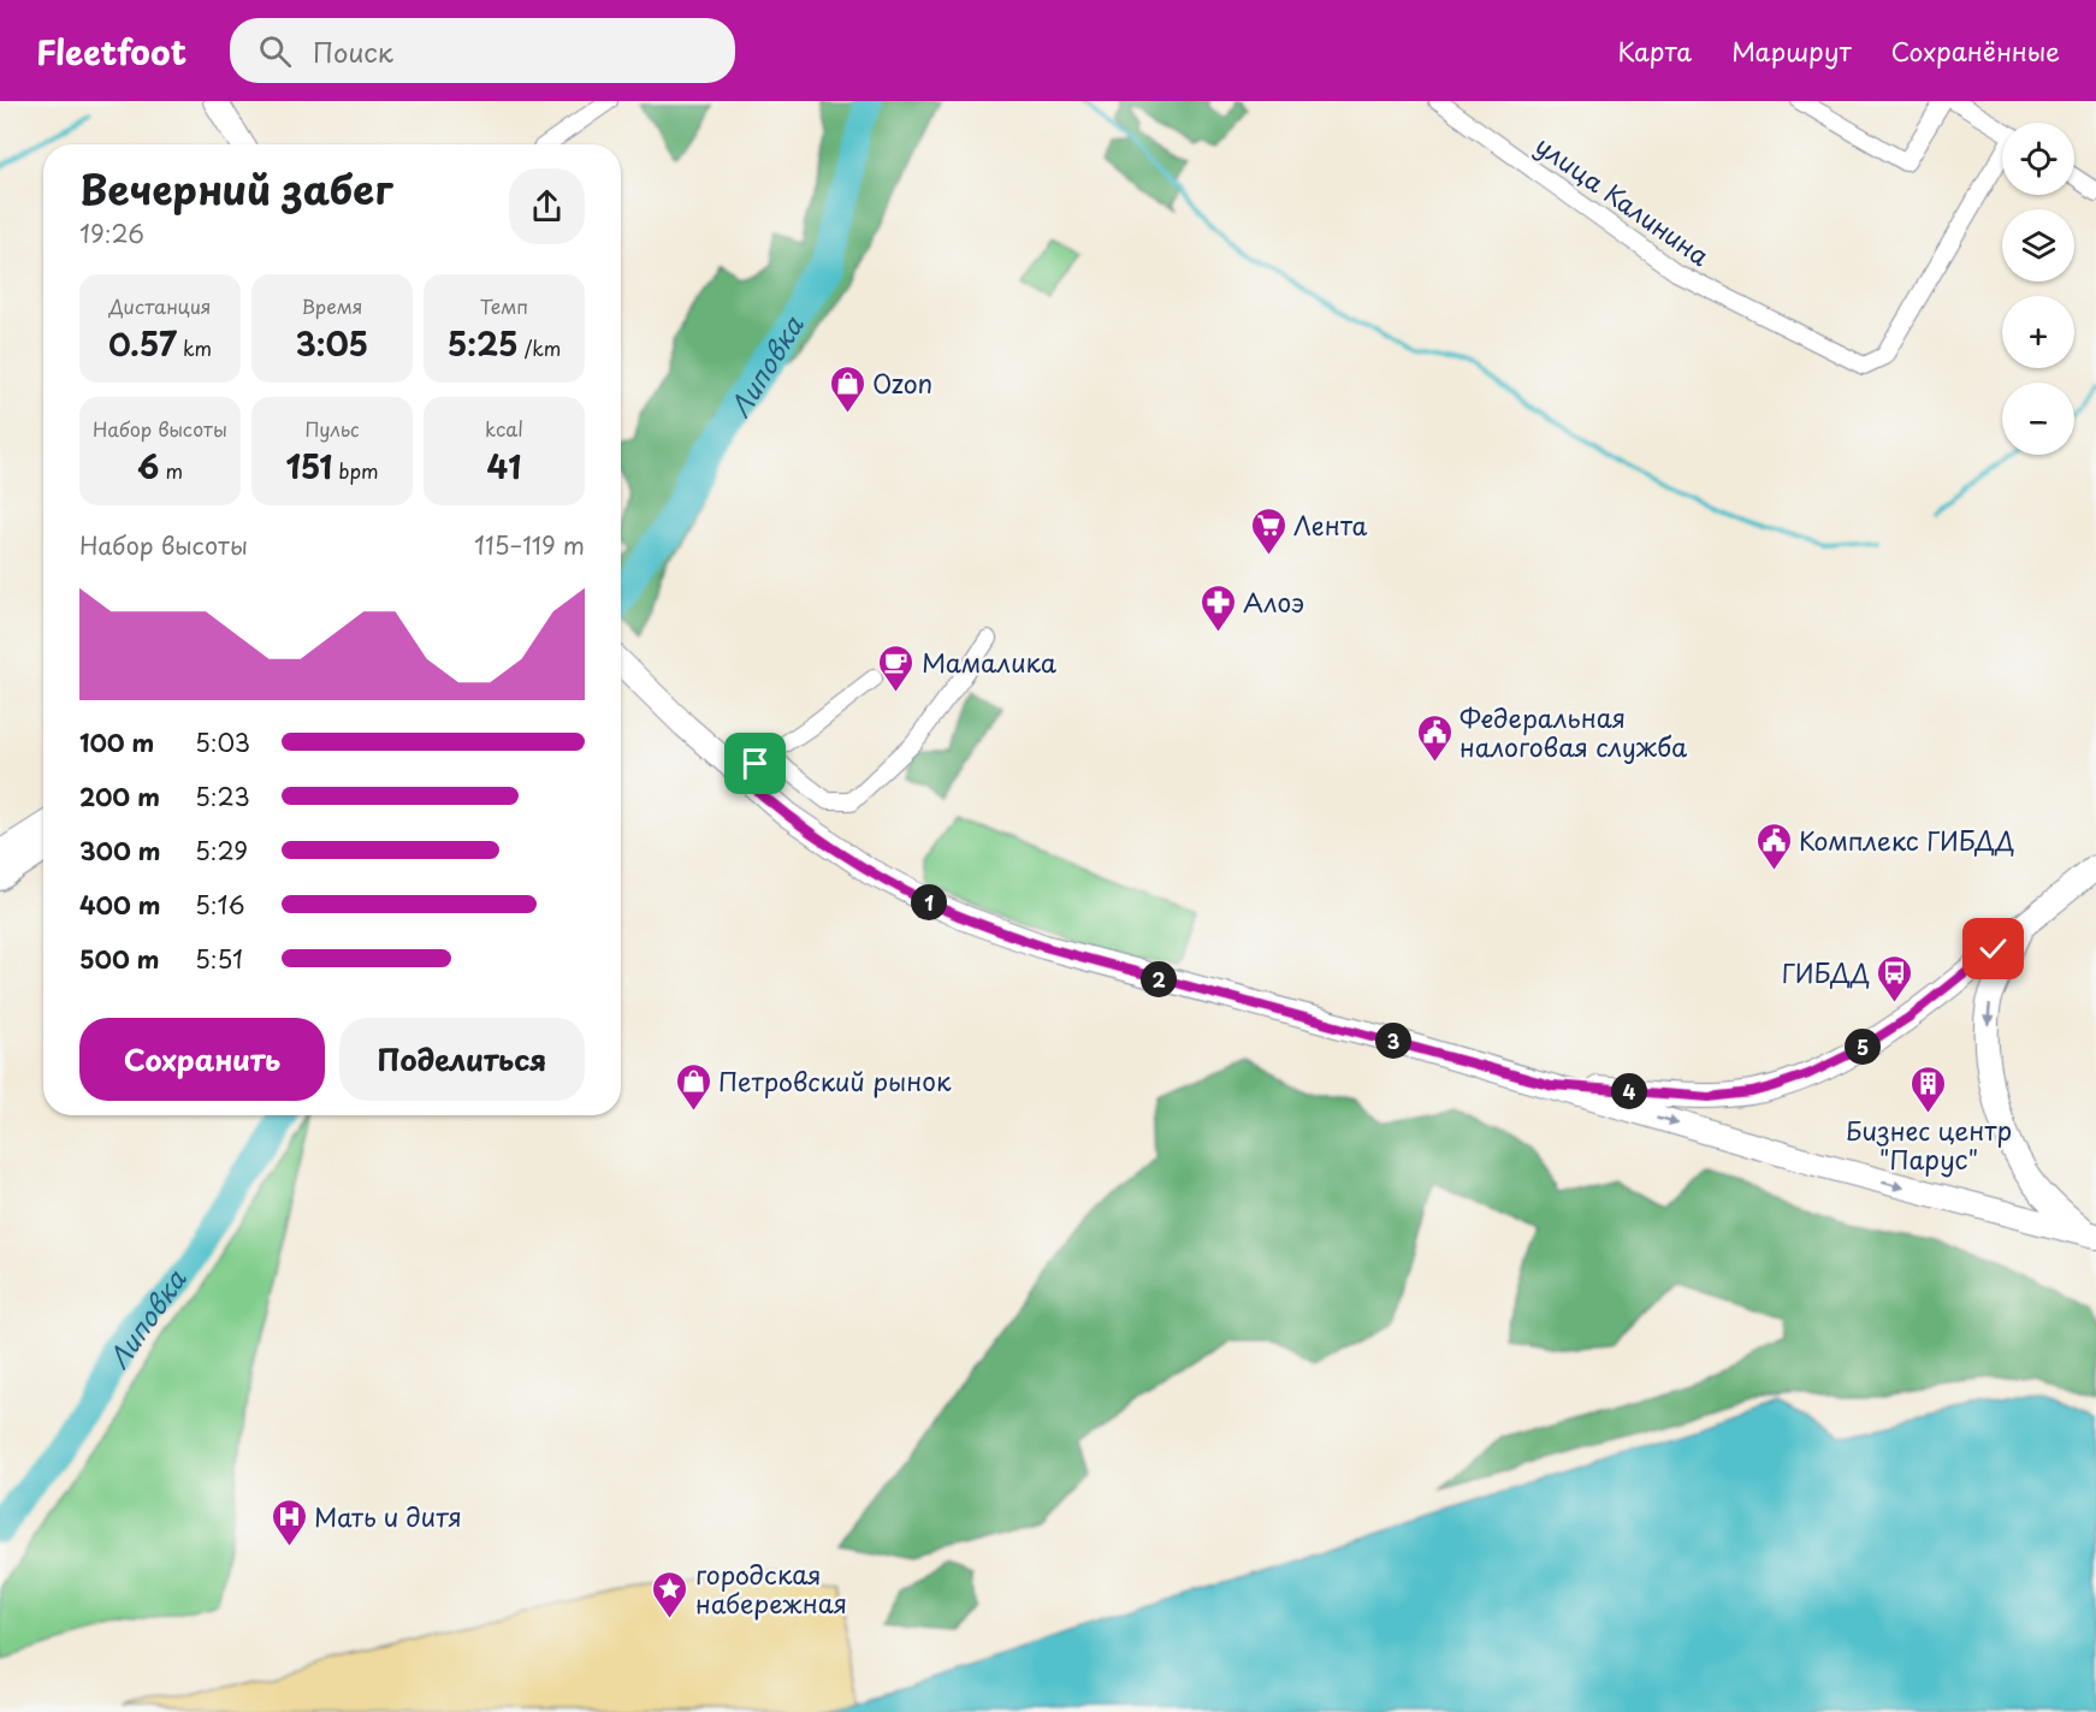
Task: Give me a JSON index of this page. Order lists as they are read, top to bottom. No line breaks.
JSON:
{"streets":{"street":["улица Калинина"]},"water":["Липовка"],"places":{"shop":["Ozon","Петровский рынок"],"supermarket":["Лента"],"pharmacy":["Алоэ"],"cafe":["Мамалика"],"public building":["Федеральная налоговая служба","Комплекс ГИБДД"],"bus stop":["ГИБДД"],"building":["Бизнес центр \"Парус\""],"hospital":["Мать и дитя"],"place":["городская набережная"]},"page":{"header":"Fleetfoot","search":"Поиск","nav":["Карта","Маршрут","Сохранённые"],"map_buttons":["+","−"],"heading":["Вечерний забег","19:26"],"stats":[["Дистанция","0.57 km"],["Время","3:05"],["Темп","5:25 /km"],["Набор высоты","6 m"],["Пульс","151 bpm"],["kcal","41"]],"chart":["Набор высоты","115–119 m"],"list":[{"name":"100 m","note":"5:03"},{"name":"200 m","note":"5:23"},{"name":"300 m","note":"5:29"},{"name":"400 m","note":"5:16"},{"name":"500 m","note":"5:51"}],"pins":["1","2","3","5","4"],"buttons":["Сохранить","Поделиться"]}}
